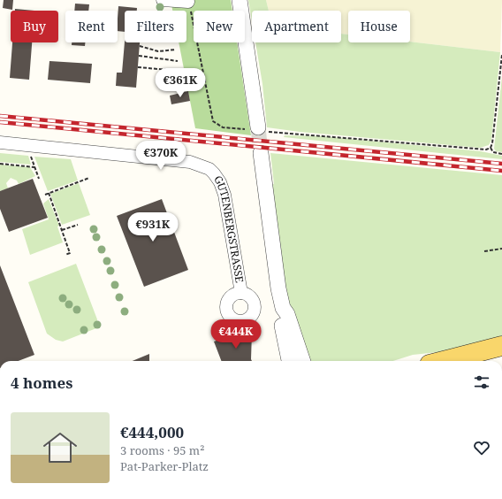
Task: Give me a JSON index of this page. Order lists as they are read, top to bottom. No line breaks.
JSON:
{"streets":{"street":["GUTENBERGSTRASSE"]},"page":{"chip":["Buy","Rent","Filters","New","Apartment","House"],"price":["€361K","€370K","€931K","€444K"],"heading":"4 homes","list":[{"name":"€444,000","note":"3 rooms · 95 m² · Pat-Parker-Platz"}]}}
